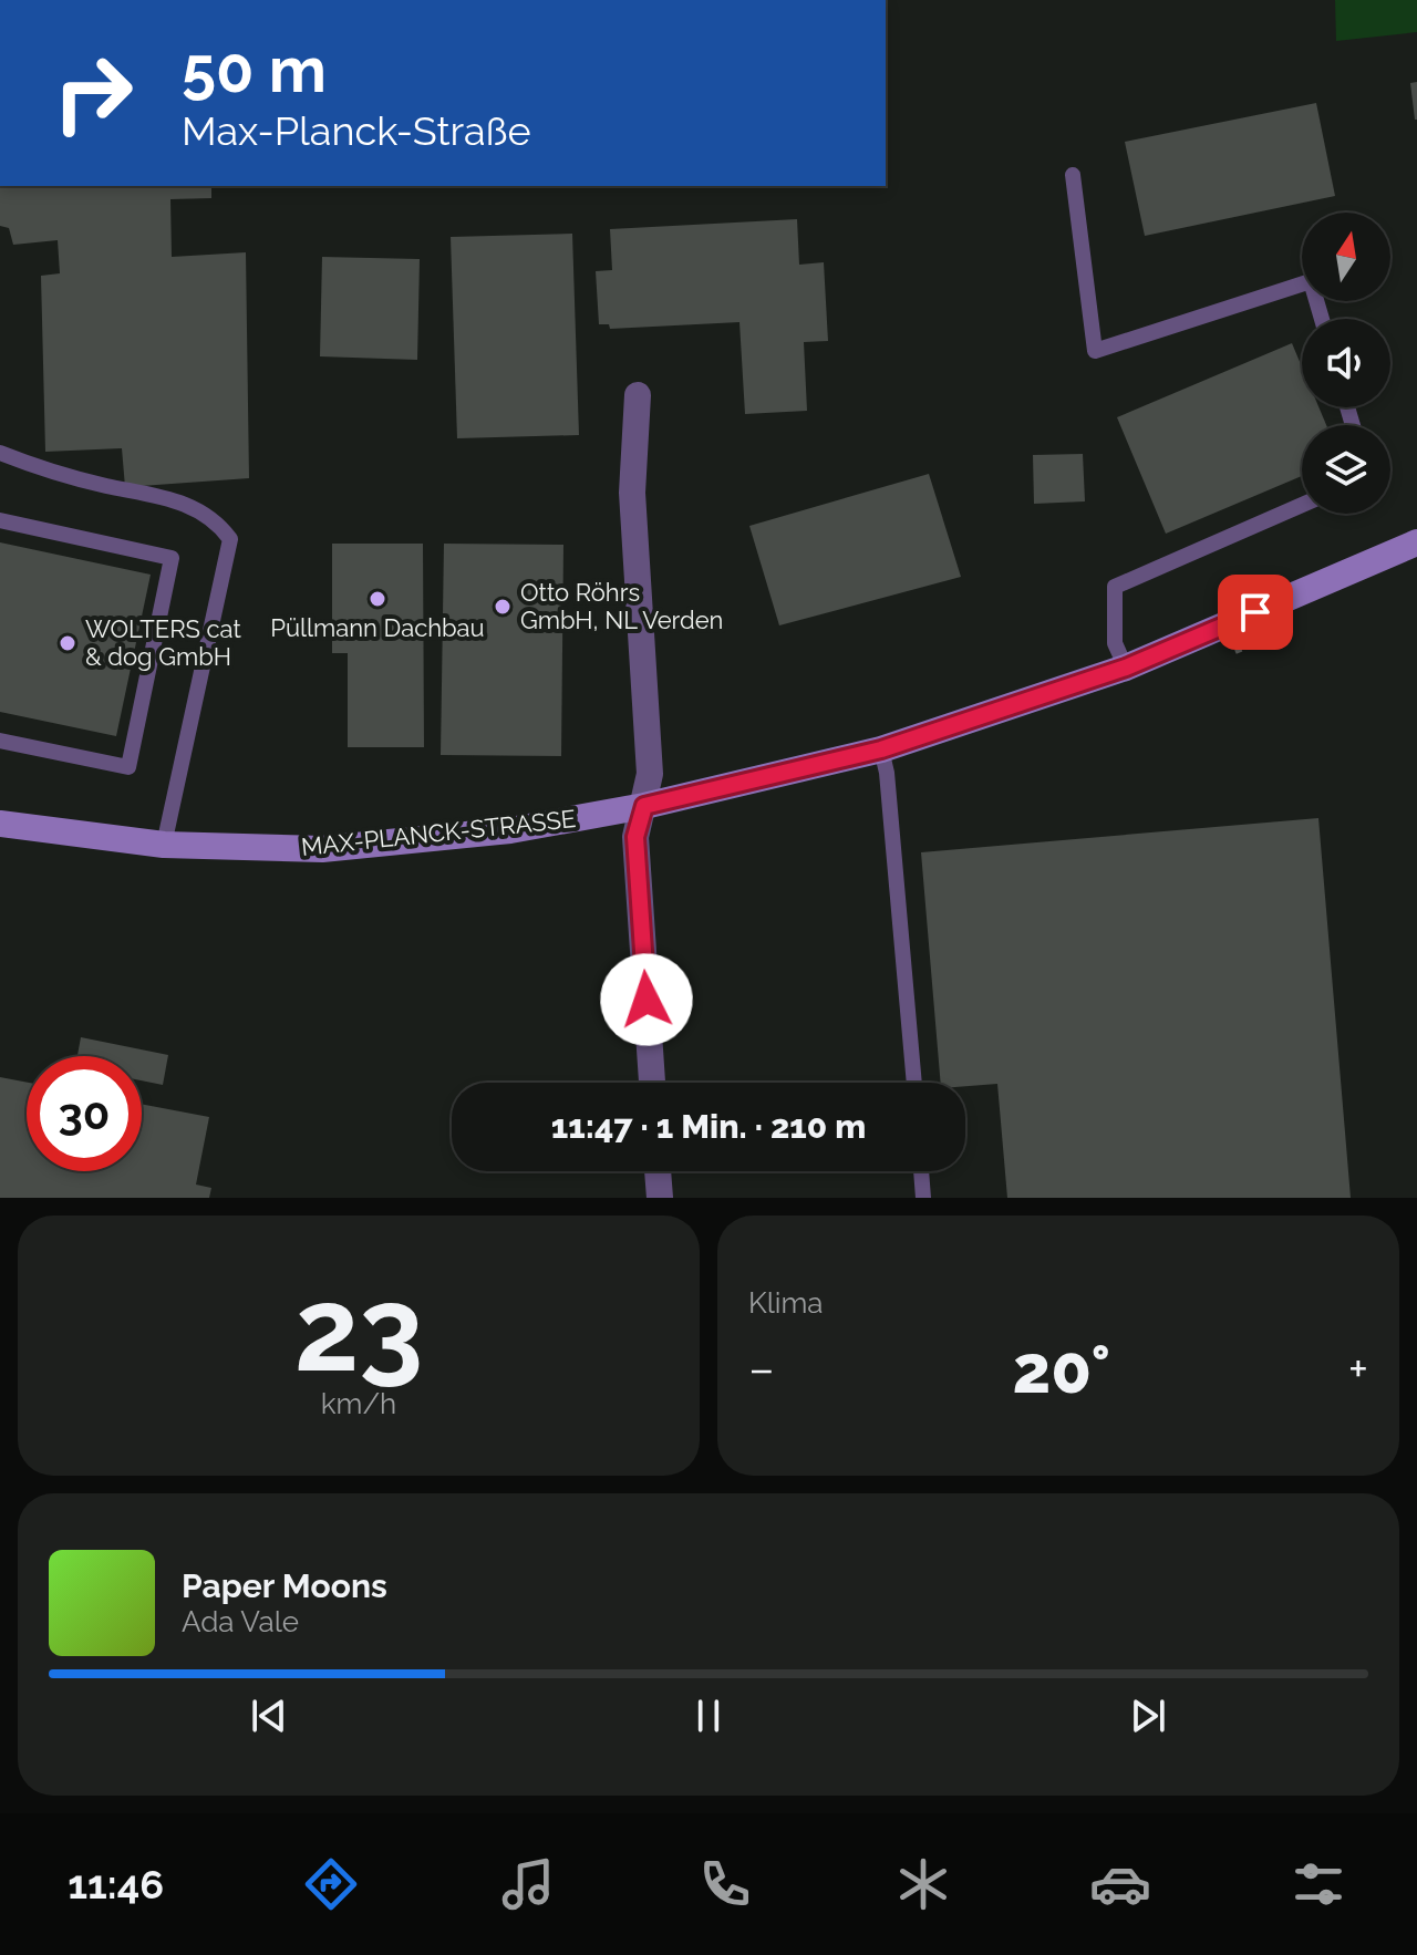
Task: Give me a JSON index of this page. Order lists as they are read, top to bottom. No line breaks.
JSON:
{"streets":{"street":["MAX-PLANCK-STRASSE"]},"places":["Püllmann Dachbau","Otto Röhrs GmbH, NL Verden","WOLTERS cat & dog GmbH"],"north":"top","page":{"turn":["50 m","Max-Planck-Straße"],"limit":"30","trip":"11:47 · 1 Min. · 210 m","tile":[["23","km/h"],"Klima"],"heat":["−","20°","+"],"song":["Paper Moons","Ada Vale"],"tabs":"11:46"}}
